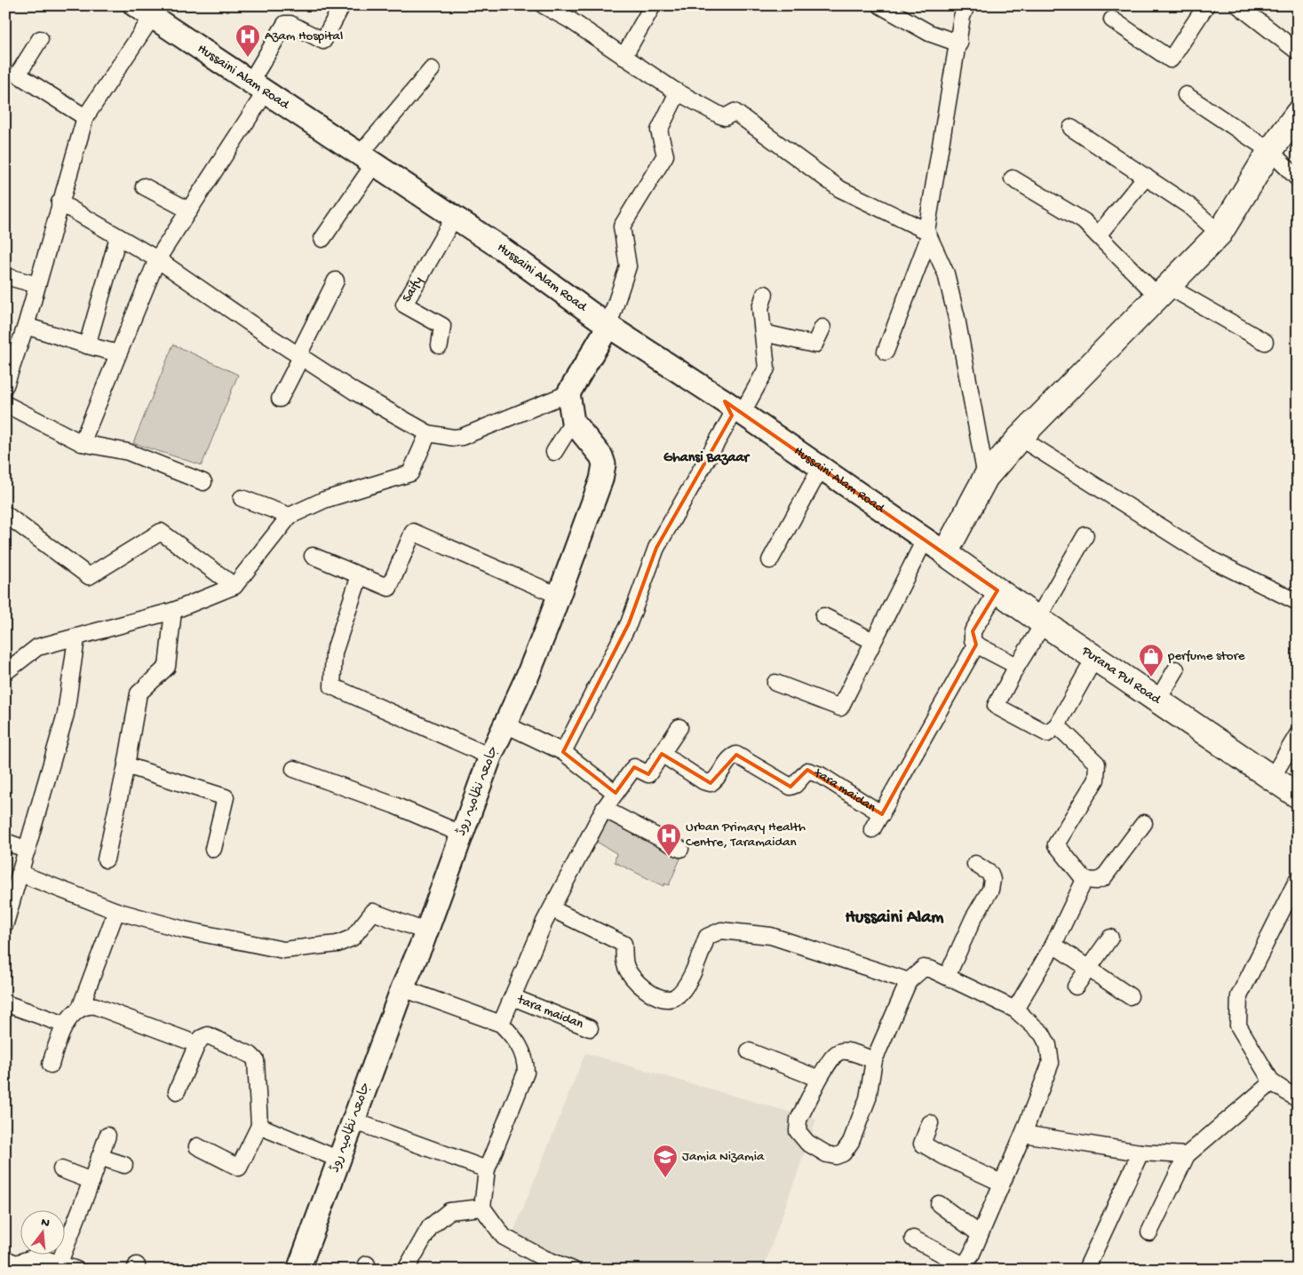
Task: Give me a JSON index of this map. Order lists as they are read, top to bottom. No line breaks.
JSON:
{"streets":{"main road":["Purana Pul Road"],"street":["Hussaini Alam Road","Saify","جامعہ نظامیہ روڈ","tara maidan"]},"crossings":[["Hussaini Alam Road","Saify"],["Hussaini Alam Road","Purana Pul Road"]],"districts":["Ghansi Bazaar","Hussaini Alam"],"places":{"hospital":["Azam Hospital","Urban Primary Health Centre, Taramaidan"],"shop":["perfume store"],"school or university":["Jamia Nizamia"]},"north":"top"}
